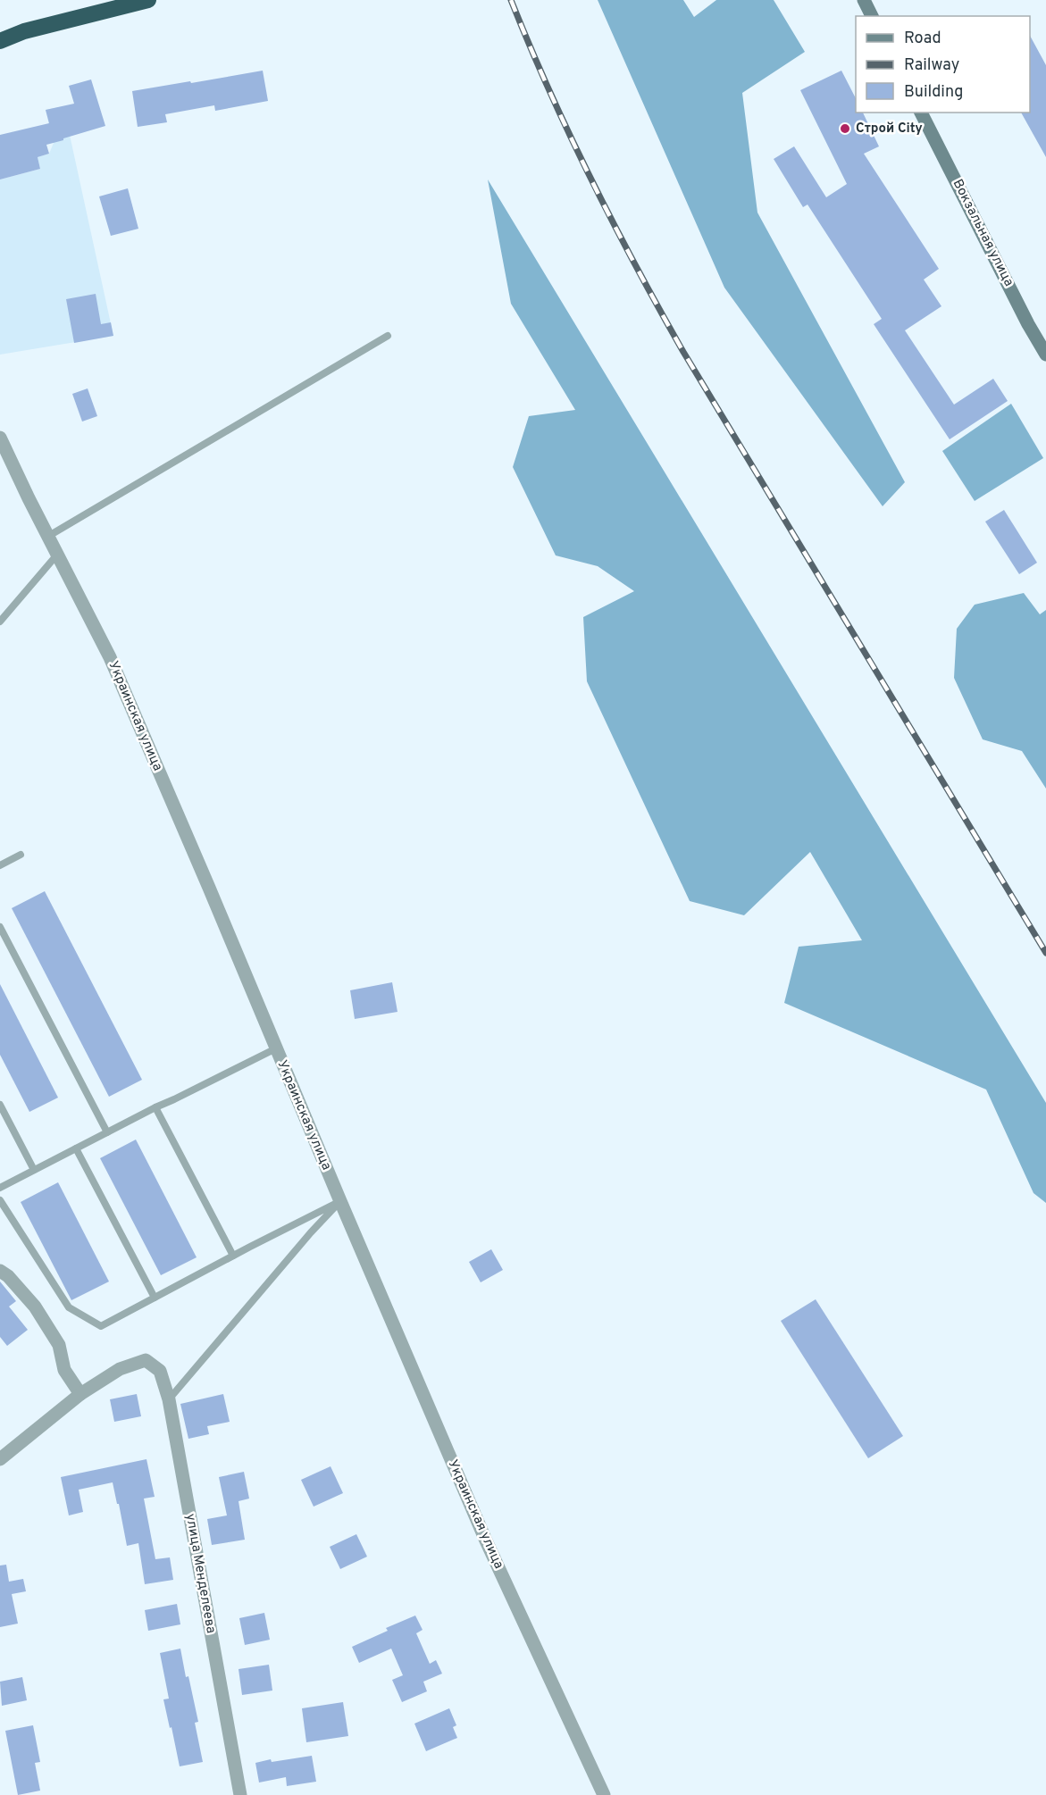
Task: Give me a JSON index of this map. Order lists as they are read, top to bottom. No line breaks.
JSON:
{"streets":{"street":["Вокзальная улица","Украинская улица","улица Менделеева"]},"places":["Строй City"],"legend":["Road","Railway","Building"]}
